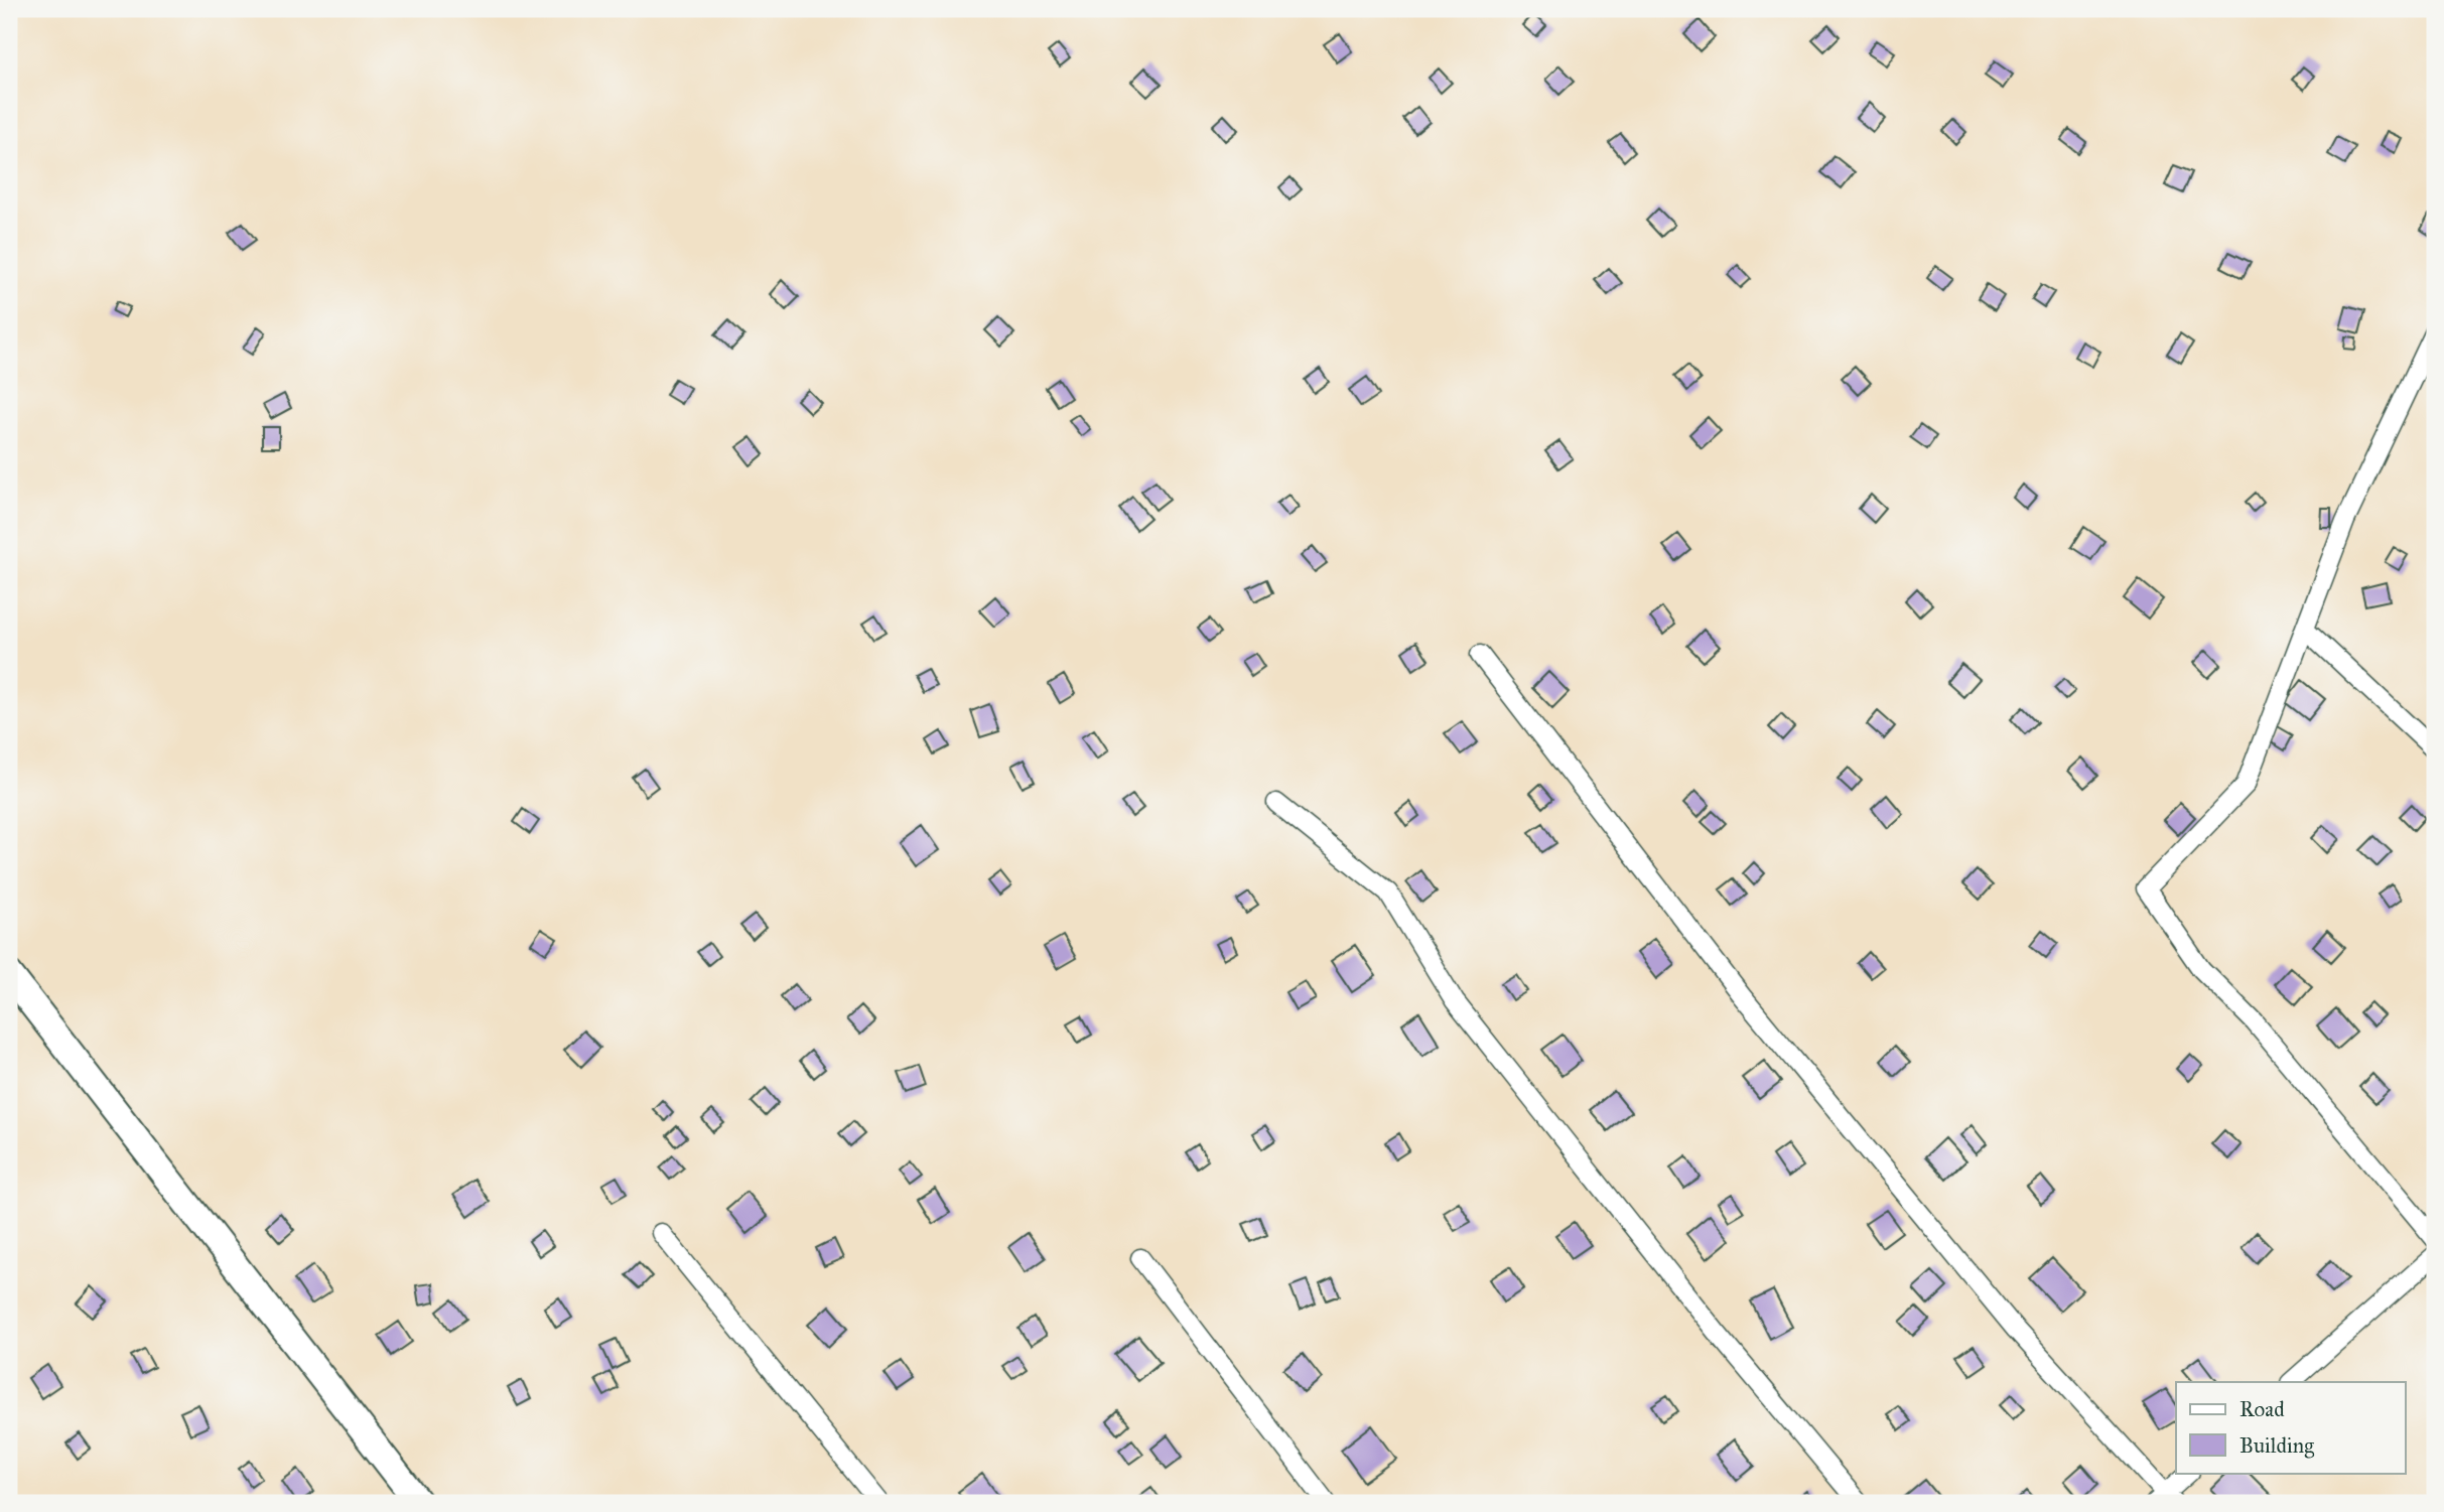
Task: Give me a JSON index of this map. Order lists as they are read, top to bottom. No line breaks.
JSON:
{"legend":["Road","Building"]}
